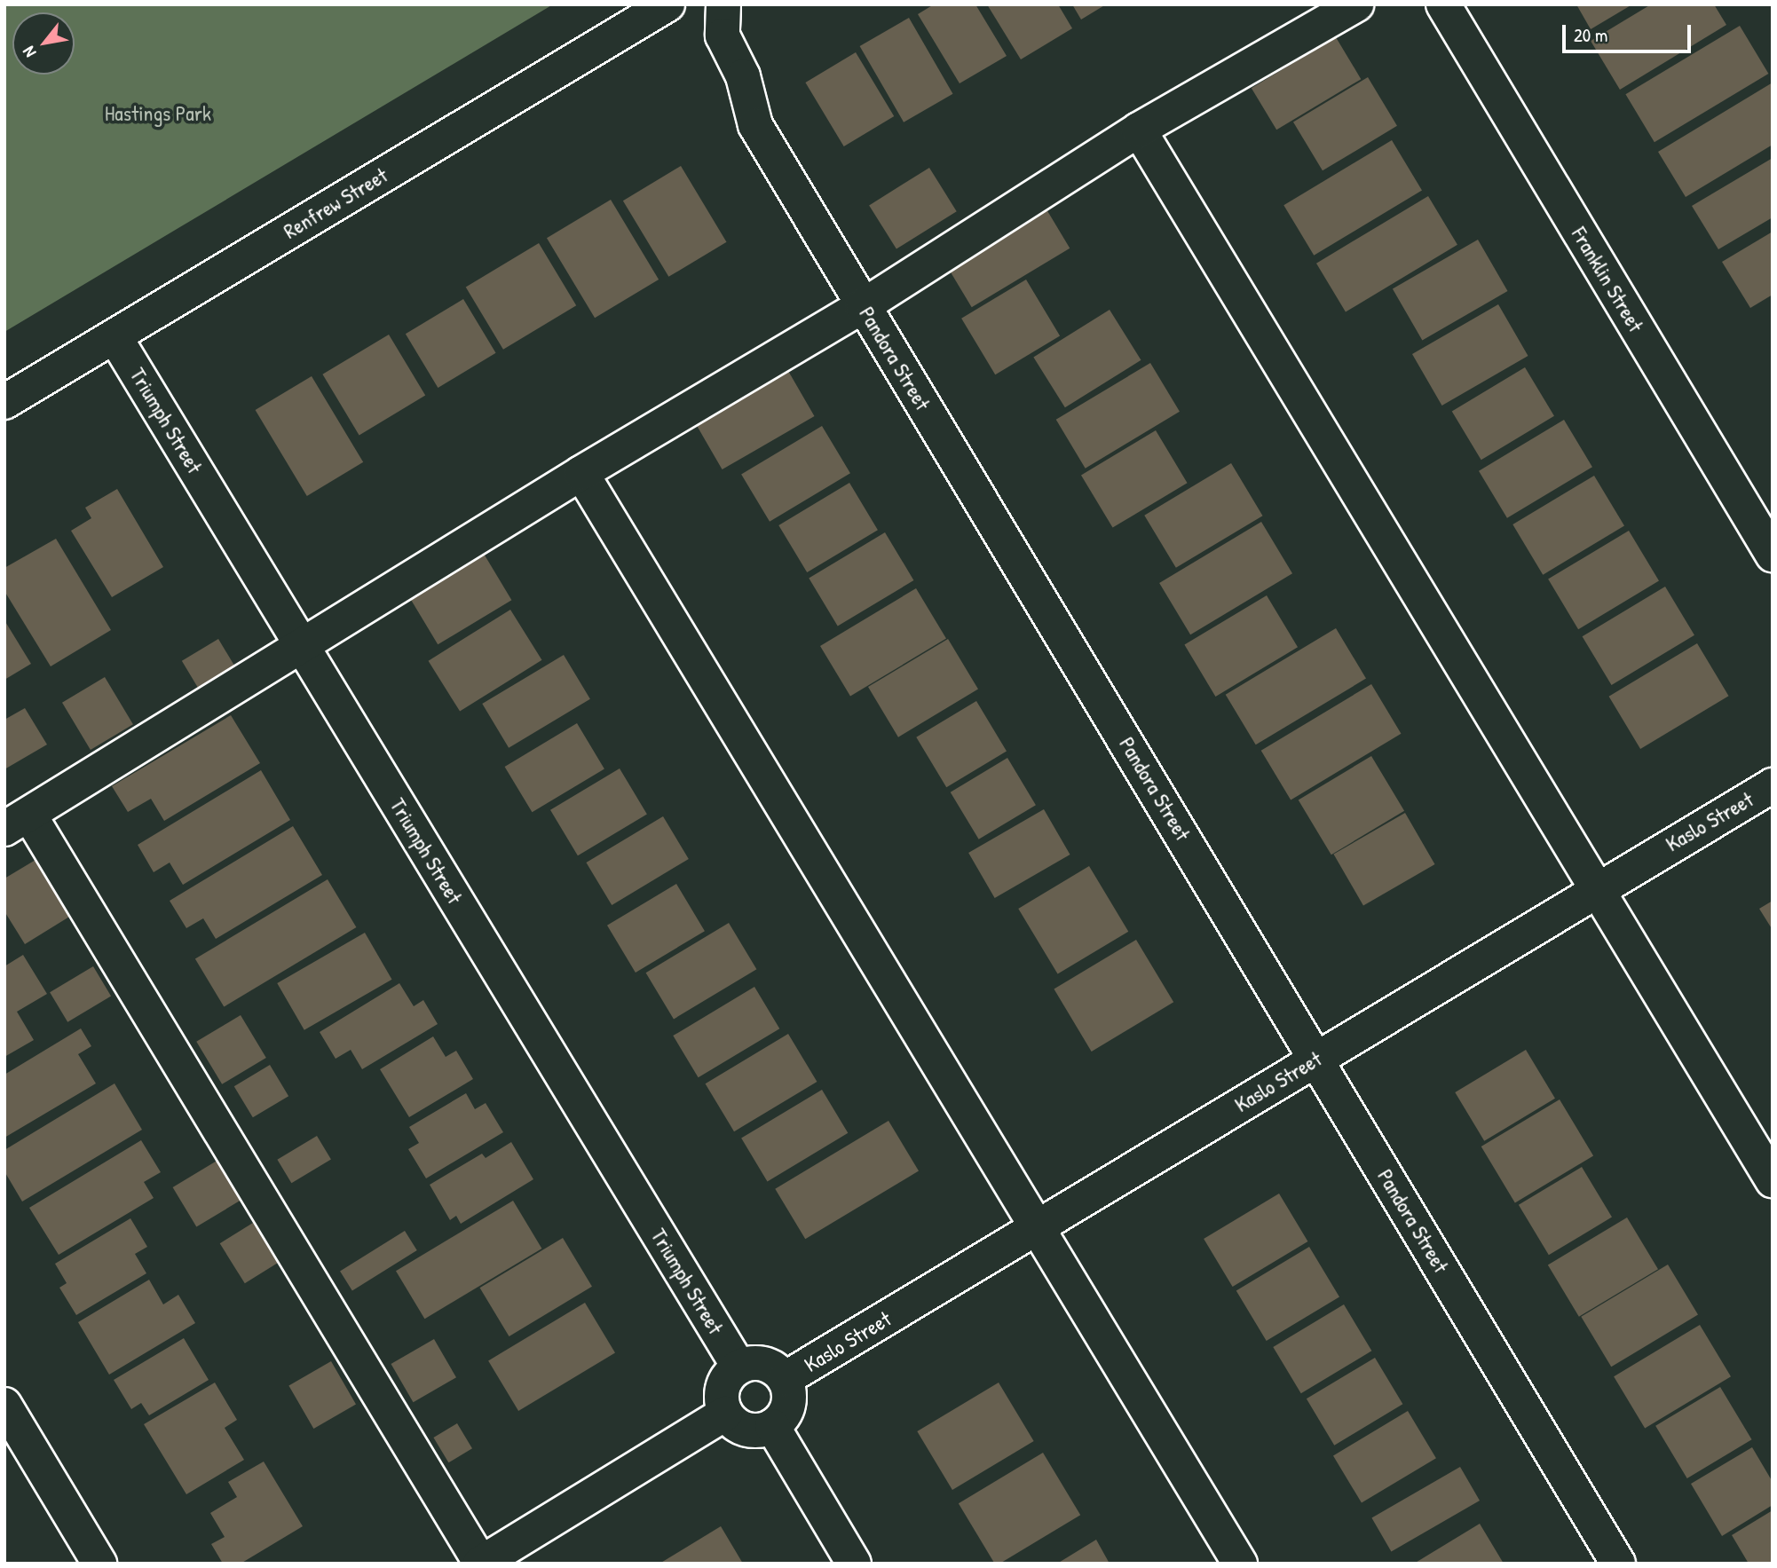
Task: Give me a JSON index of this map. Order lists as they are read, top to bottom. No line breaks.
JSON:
{"streets":{"street":["Renfrew Street","Franklin Street","Pandora Street","Triumph Street","Kaslo Street"]},"crossings":[["Renfrew Street","Triumph Street"],["Pandora Street","Kaslo Street"],["Triumph Street","Kaslo Street"]],"parks":["Hastings Park"],"scale_bar":"20 m","north":"bottom left"}
